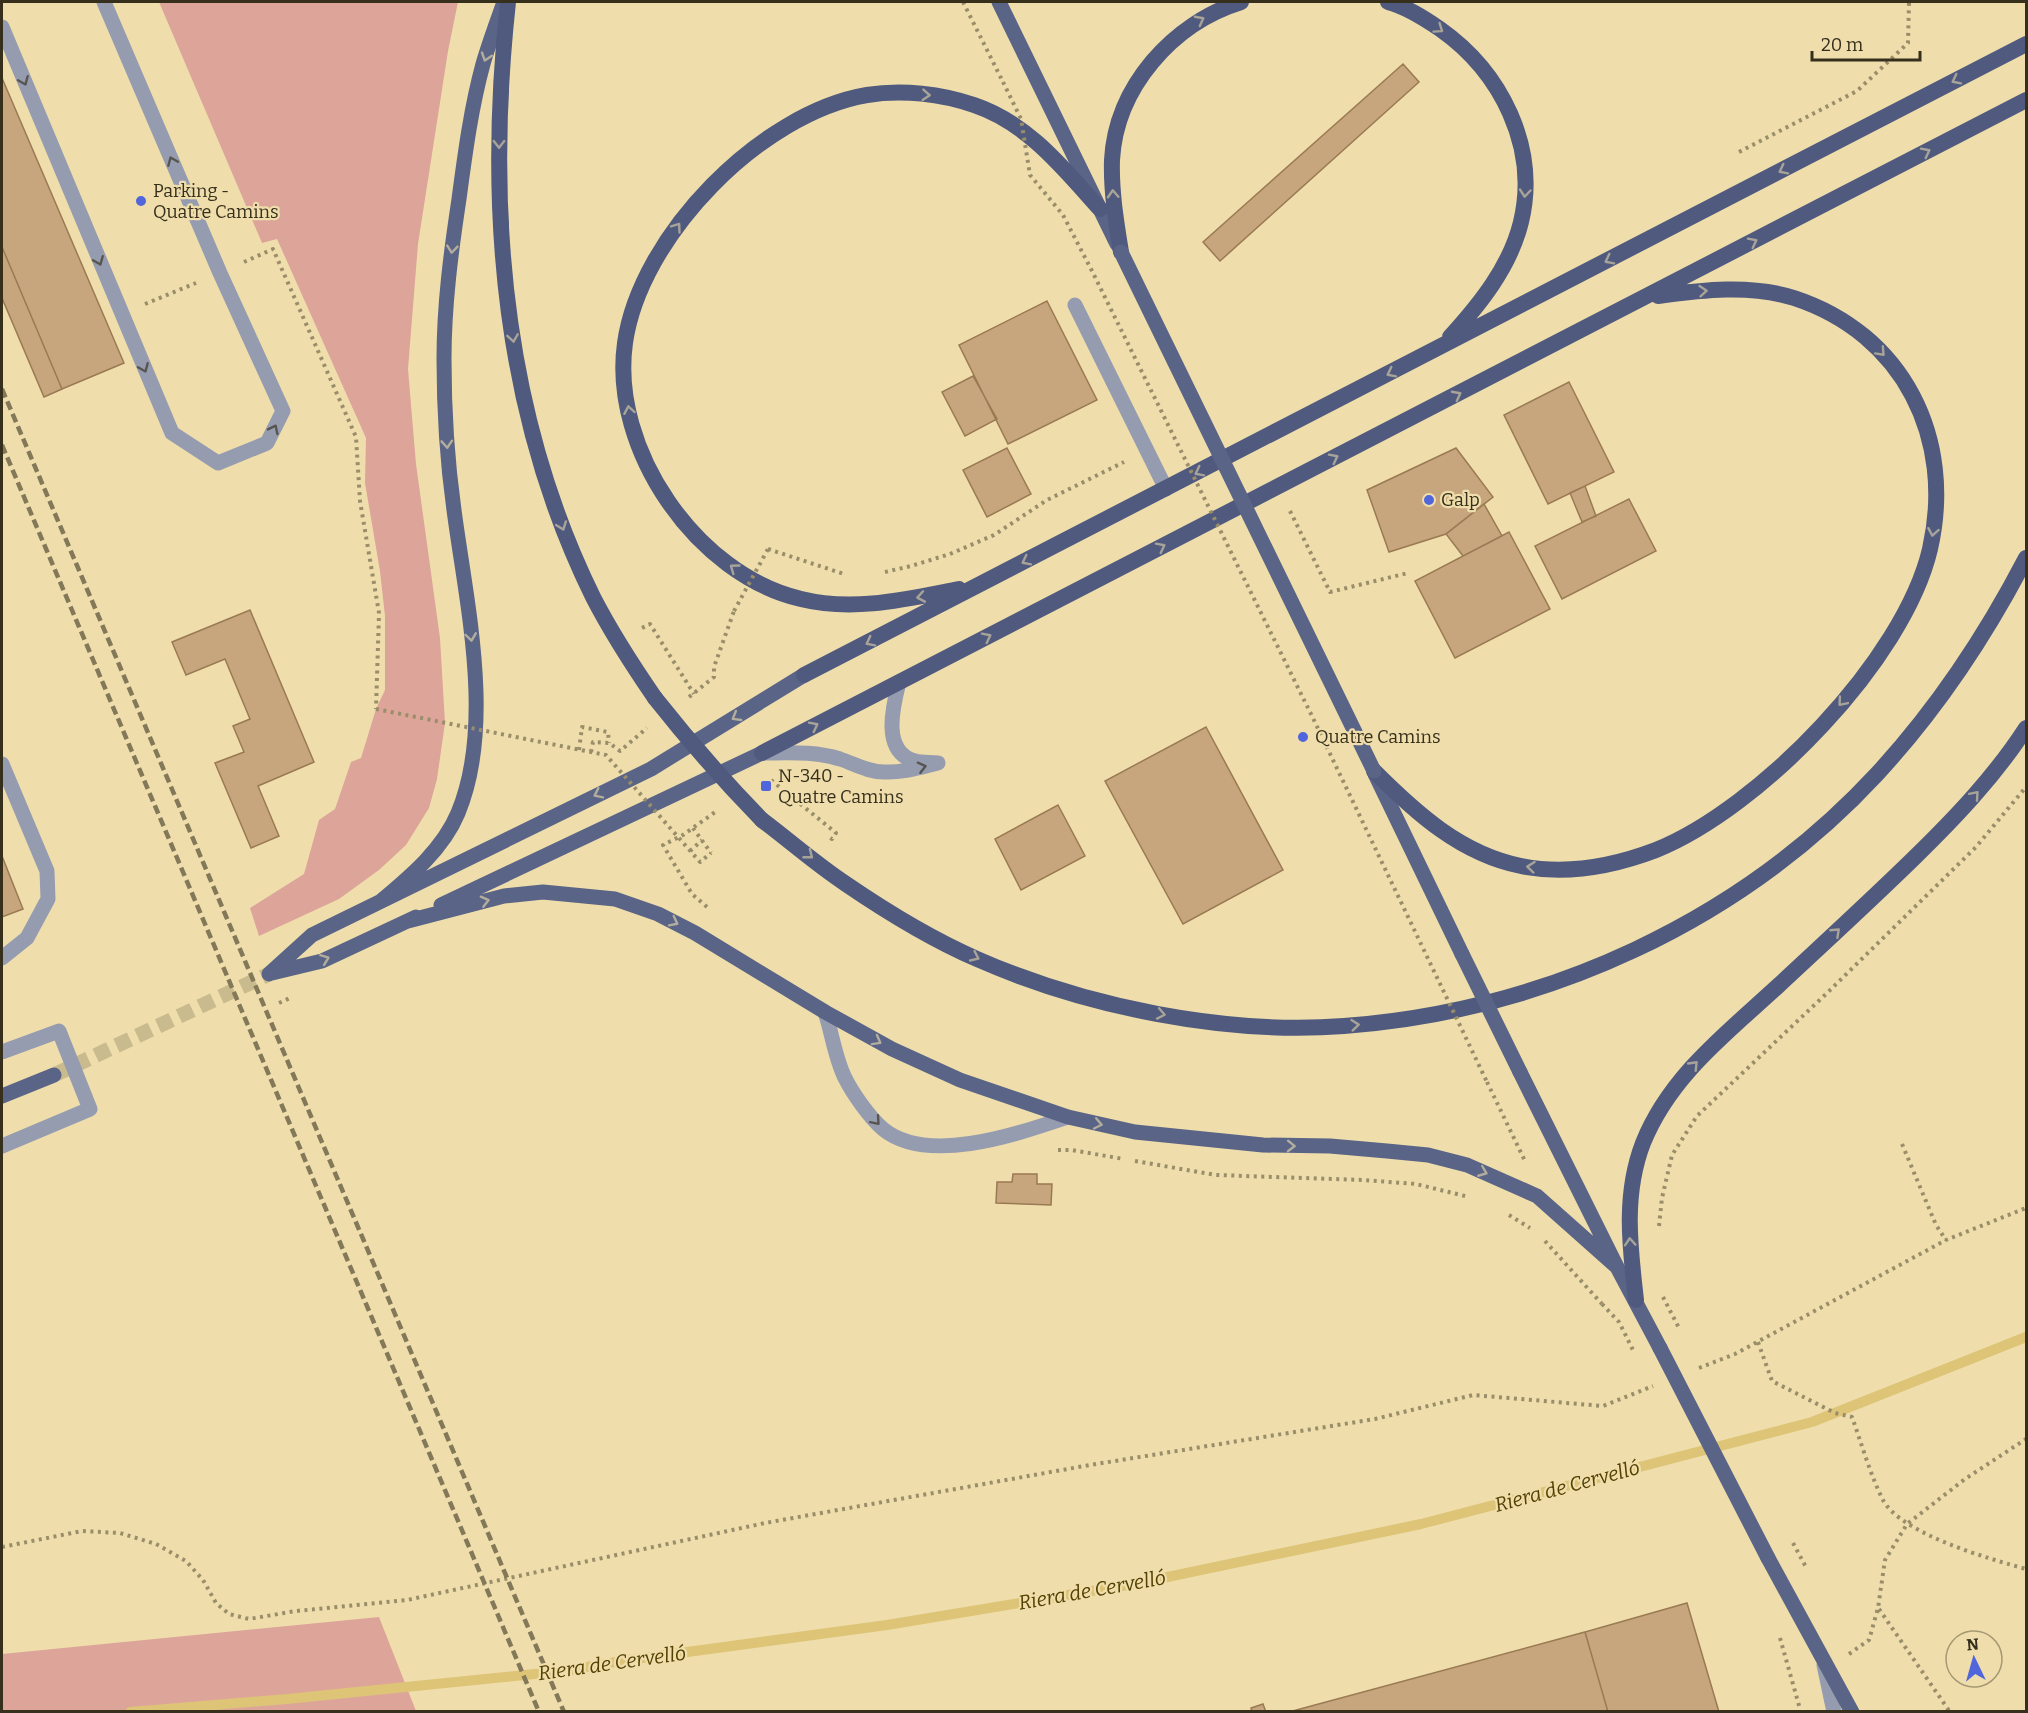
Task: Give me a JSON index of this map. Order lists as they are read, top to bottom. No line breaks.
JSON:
{"water":["Riera de Cervelló"],"places":{"other":["Parking - Quatre Camins","Galp","Quatre Camins"],"transit":["N-340 - Quatre Camins"]},"scale_bar":"20 m","north":"top"}
